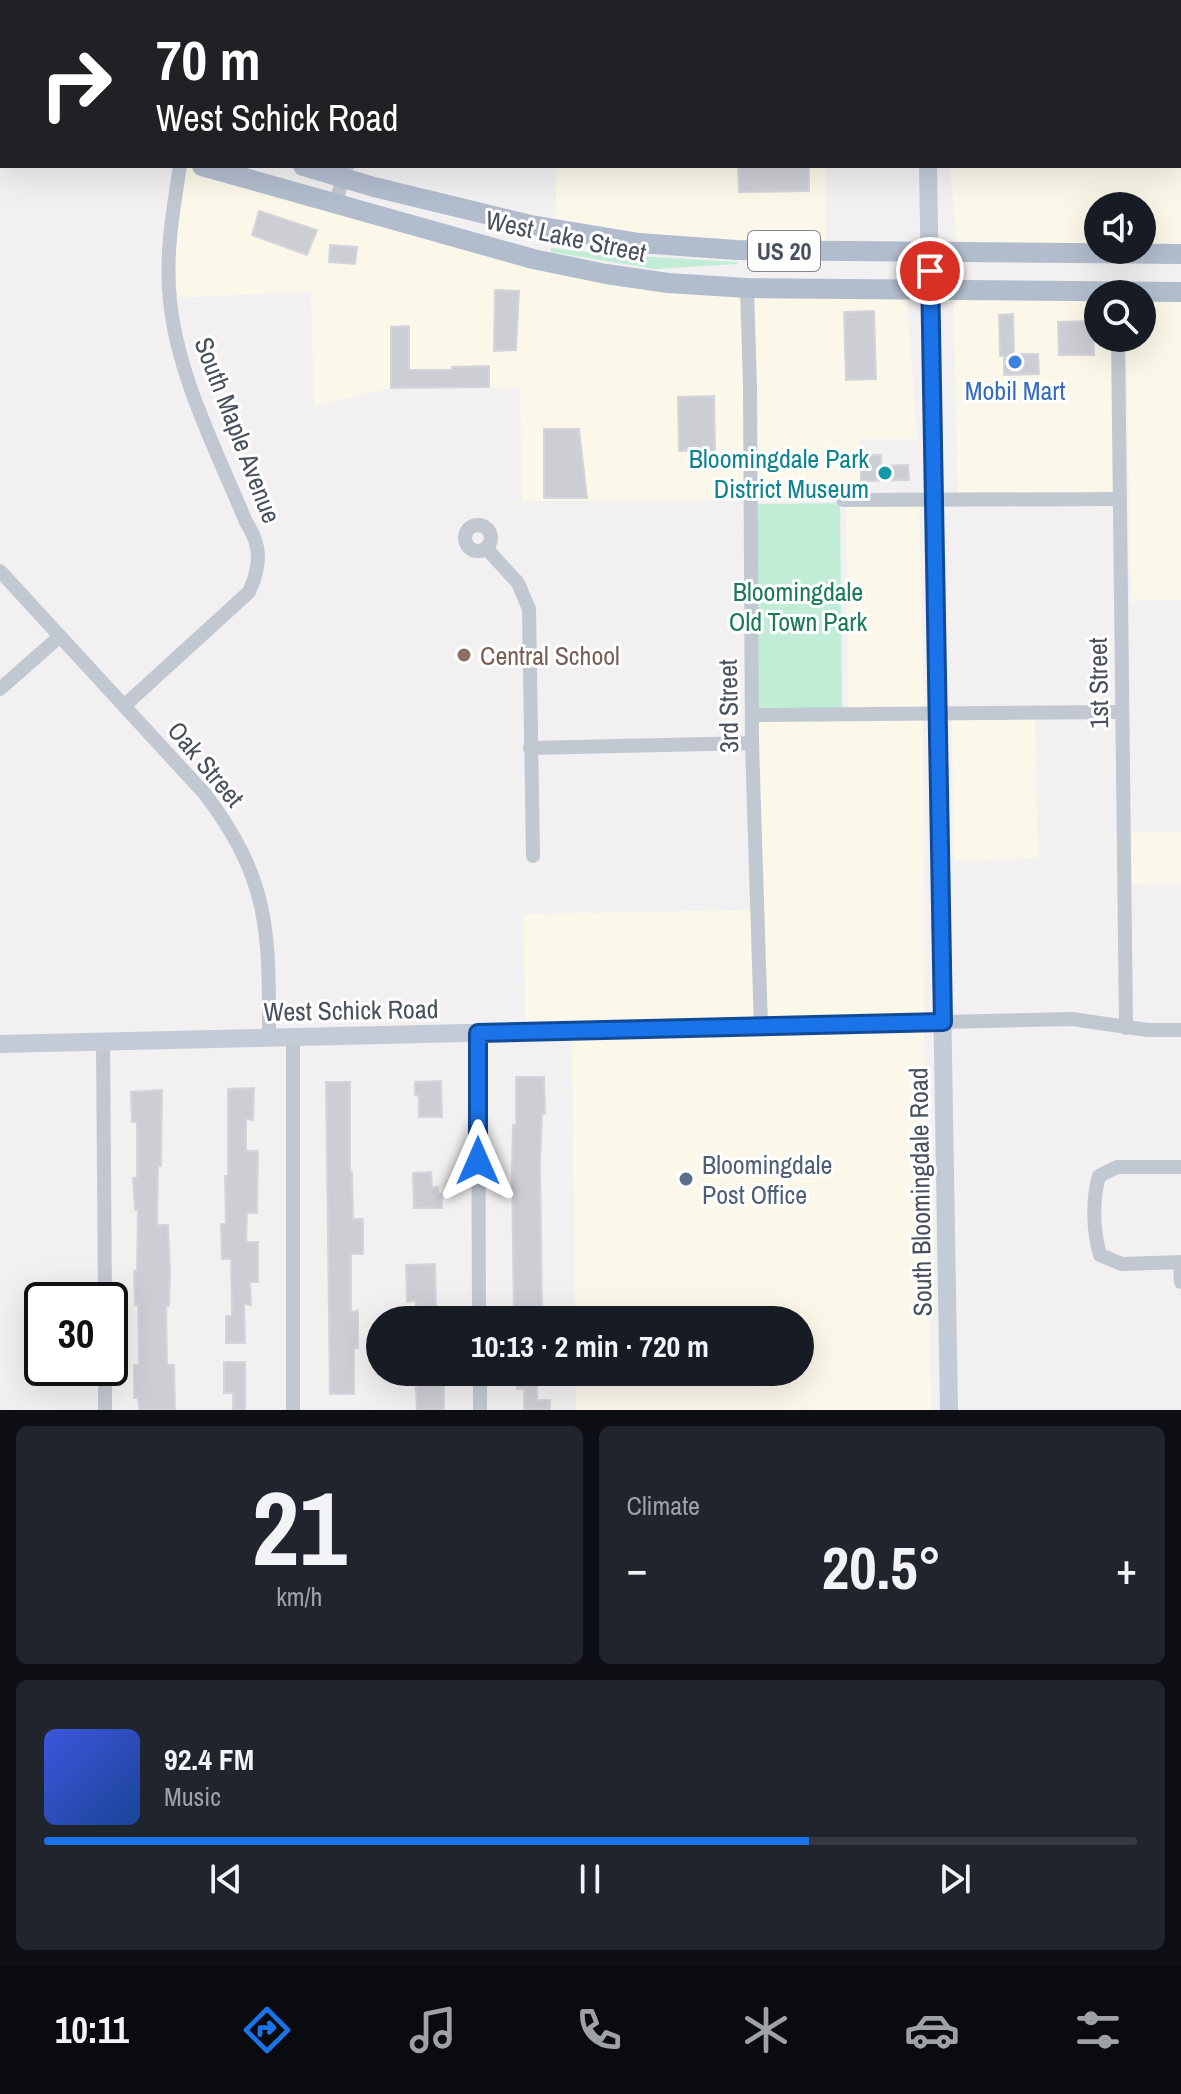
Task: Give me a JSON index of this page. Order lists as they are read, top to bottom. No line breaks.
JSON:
{"streets":{"main road":["West Lake Street","US 20","West Schick Road","South Bloomingdale Road"],"street":["South Maple Avenue","1st Street","3rd Street","Oak Street"]},"crossings":[["West Lake Street","US 20"],["West Lake Street","3rd Street"],["West Lake Street","South Bloomingdale Road"],["US 20","South Bloomingdale Road"],["South Maple Avenue","Oak Street"],["3rd Street","West Schick Road"],["Oak Street","West Schick Road"],["West Schick Road","South Bloomingdale Road"]],"parks":["Bloomingdale Old Town Park"],"places":["Mobil Mart","Bloomingdale Park District Museum","Central School","Bloomingdale Post Office"],"page":{"turn":["70 m","West Schick Road"],"limit":"30","trip":"10:13 · 2 min · 720 m","tile":[["21","km/h"],"Climate"],"heat":["−","20.5°","+"],"song":["92.4 FM","Music"],"tabs":"10:11"}}
